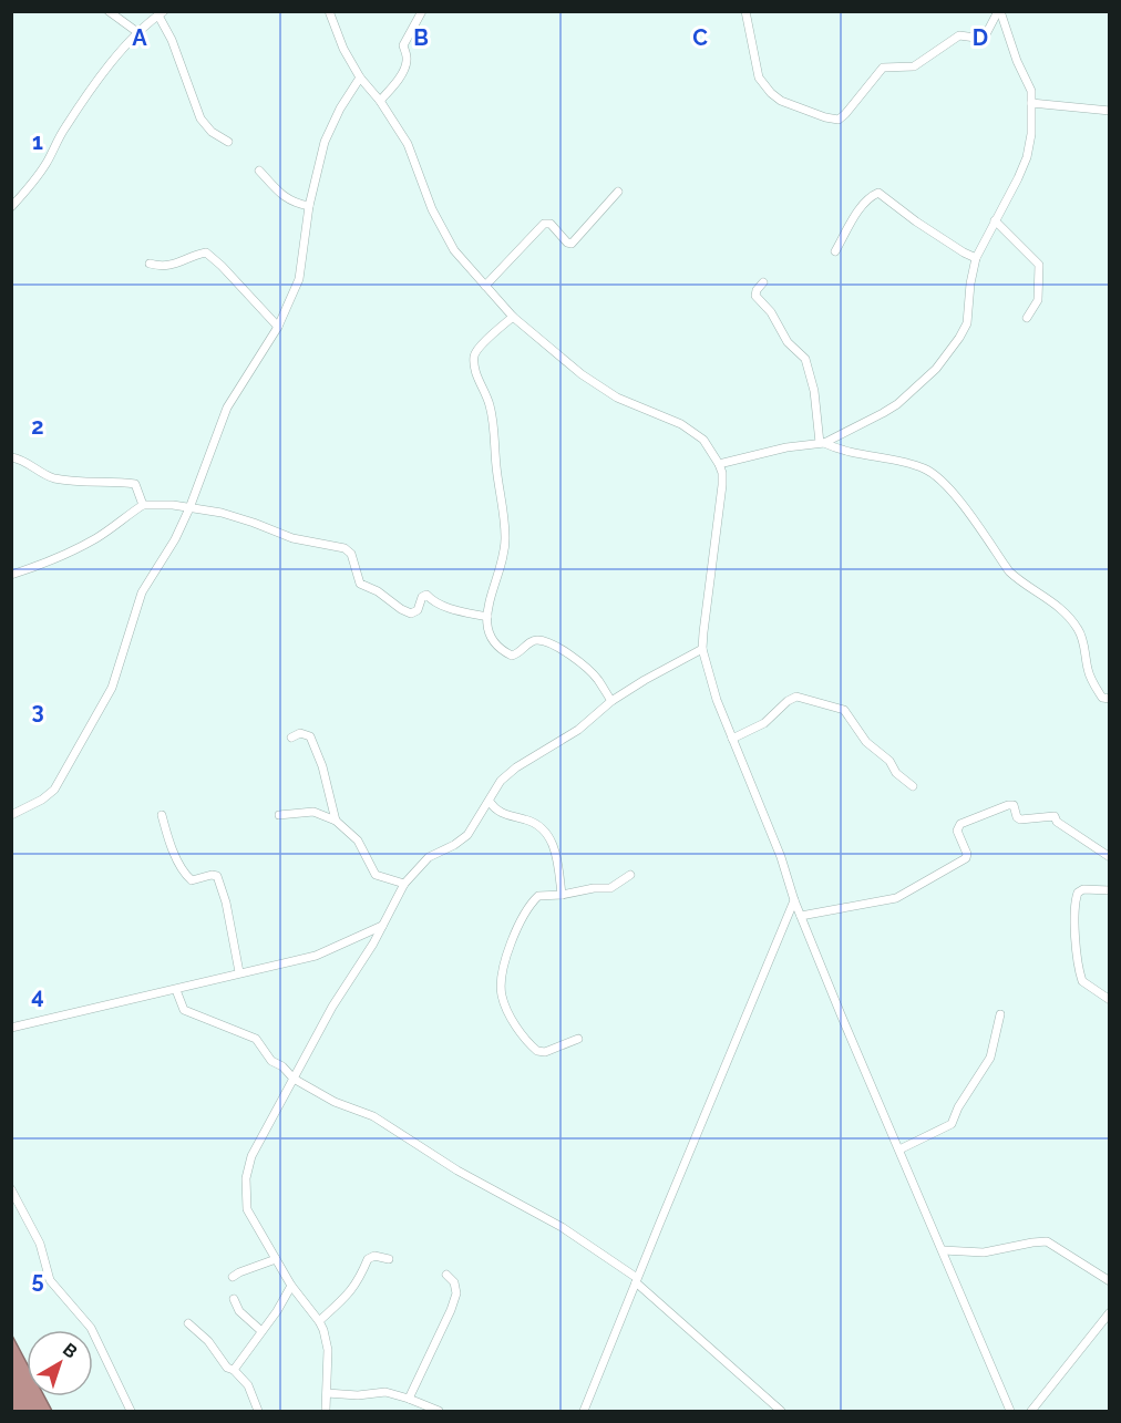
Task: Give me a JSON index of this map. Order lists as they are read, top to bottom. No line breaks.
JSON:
{"north":"top right","grid":{"columns":["A","B","C","D"],"rows":["1","2","3","4","5"]}}
